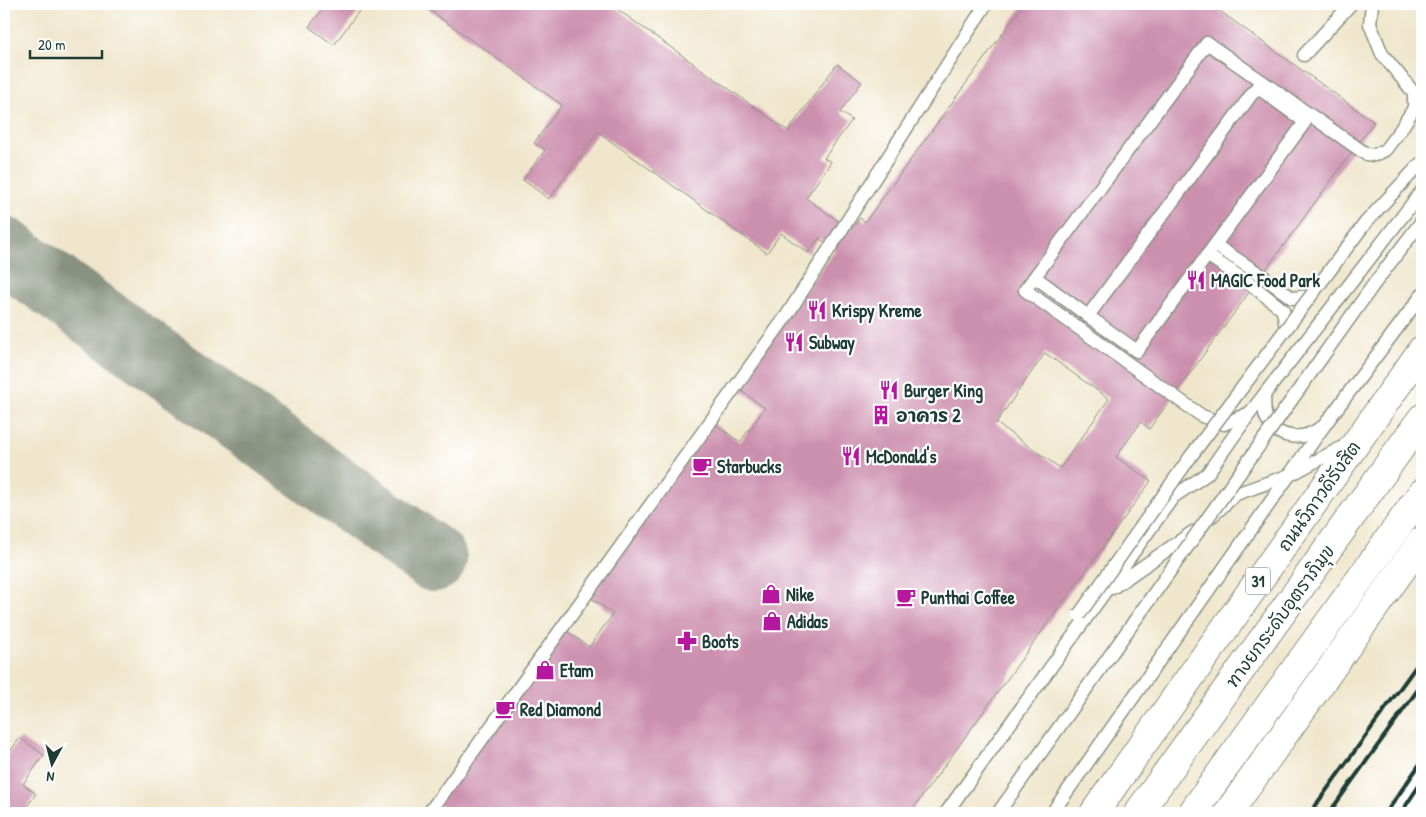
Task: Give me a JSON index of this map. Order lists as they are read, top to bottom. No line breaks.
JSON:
{"streets":{"main road":["ถนนวิภาวดีรังสิต","31","ทางยกระดับอุตราภิมุข"]},"places":{"restaurant":["MAGIC Food Park","Krispy Kreme","Subway","Burger King","McDonald's"],"building":["อาคาร 2"],"cafe":["Starbucks","Punthai Coffee","Red Diamond"],"shop":["Nike","Adidas","Etam"],"pharmacy":["Boots"]},"scale_bar":"20 m","north":"bottom"}
